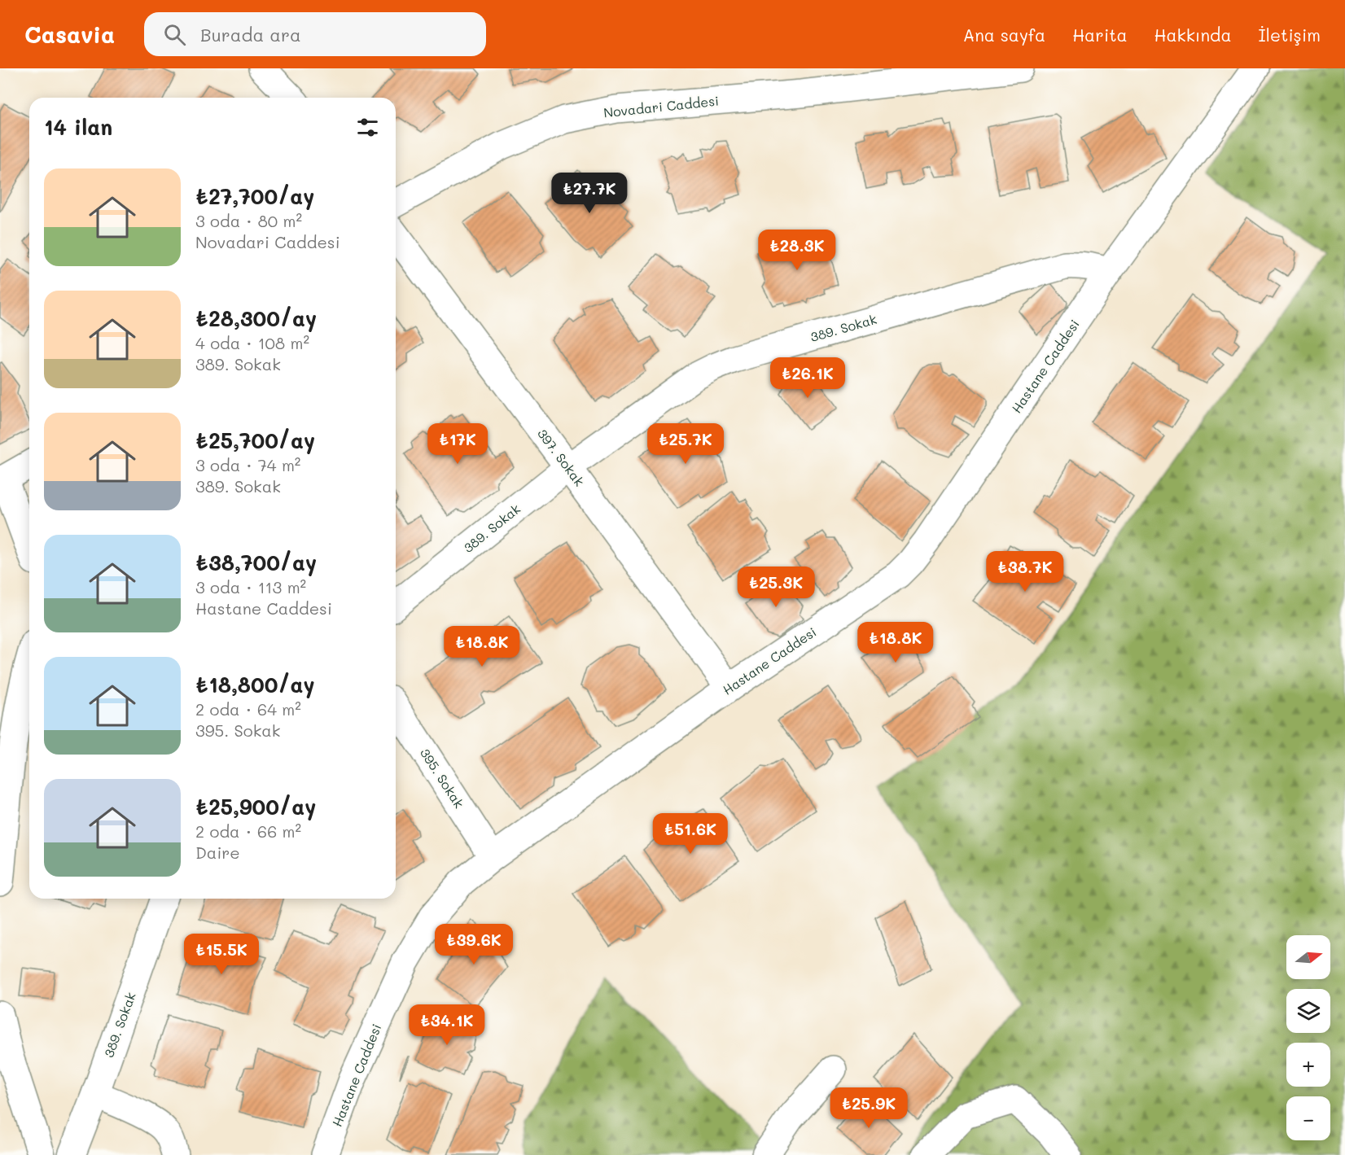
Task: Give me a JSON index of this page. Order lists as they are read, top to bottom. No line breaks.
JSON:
{"streets":{"street":["Novadari Caddesi","389. Sokak","Hastane Caddesi","397. Sokak","395. Sokak"]},"crossings":[["389. Sokak","Hastane Caddesi"],["389. Sokak","397. Sokak"],["Hastane Caddesi","397. Sokak"],["Hastane Caddesi","395. Sokak"]],"north":"right","page":{"header":"Casavia","search":"Burada ara","nav":["Ana sayfa","Harita","Hakkında","İletişim"],"heading":"14 ilan","list":[{"name":"₺27,700/ay","note":"3 oda · 80 m² · Novadari Caddesi"},{"name":"₺28,300/ay","note":"4 oda · 108 m² · 389. Sokak"},{"name":"₺25,700/ay","note":"3 oda · 74 m² · 389. Sokak"},{"name":"₺38,700/ay","note":"3 oda · 113 m² · Hastane Caddesi"},{"name":"₺18,800/ay","note":"2 oda · 64 m² · 395. Sokak"},{"name":"₺25,900/ay","note":"2 oda · 66 m² · Daire"}],"price":["₺27.7K","₺28.3K","₺26.1K","₺17K","₺25.7K","₺38.7K","₺25.3K","₺18.8K","₺18.8K","₺51.6K","₺39.6K","₺15.5K","₺34.1K","₺25.9K"],"map_buttons":["+","−"]}}
